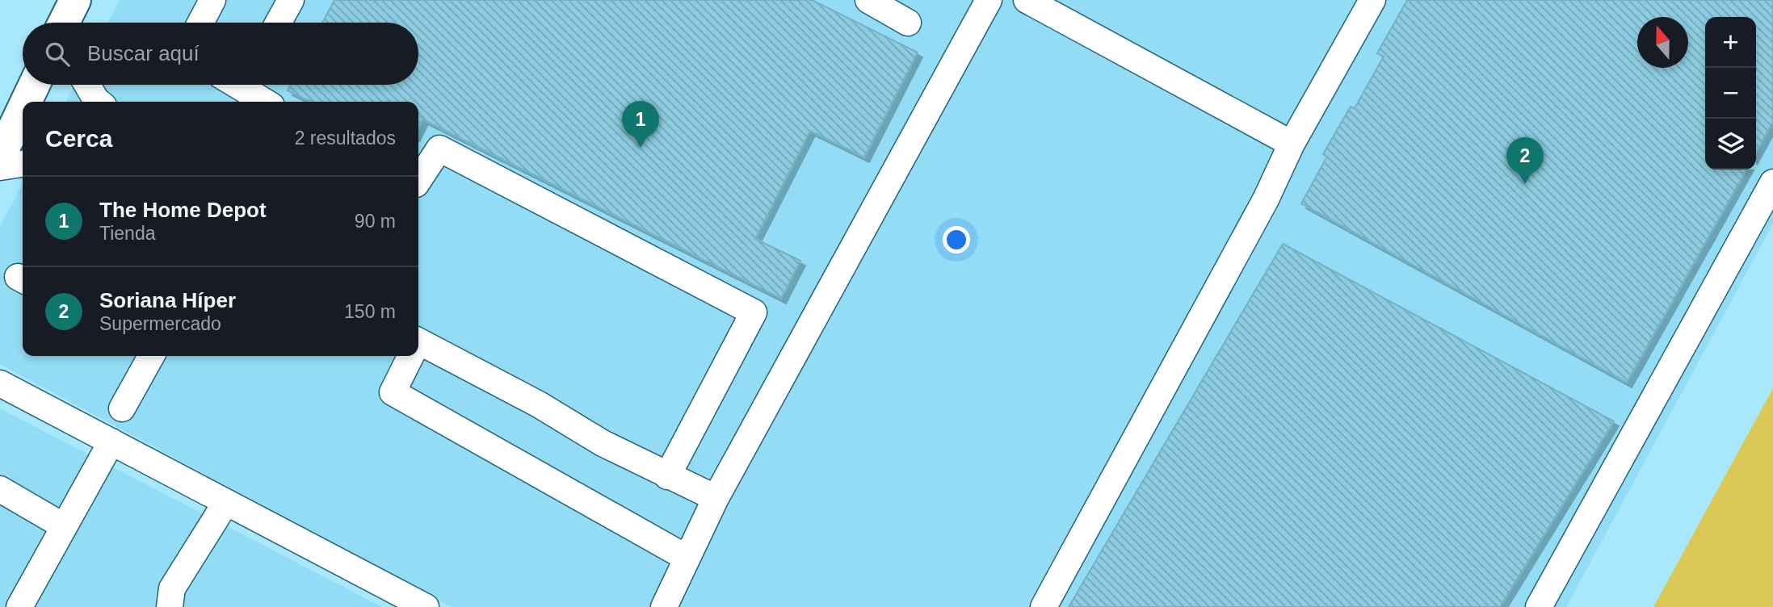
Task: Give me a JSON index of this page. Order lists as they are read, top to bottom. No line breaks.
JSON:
{"north":"top","page":{"map_buttons":["+","−"],"search":"Buscar aquí","pins":["1","2"],"heading":["Cerca","2 resultados"],"list":[{"mark":"1","name":"The Home Depot","note":"Tienda","value":"90 m"},{"mark":"2","name":"Soriana Híper","note":"Supermercado","value":"150 m"}]}}
